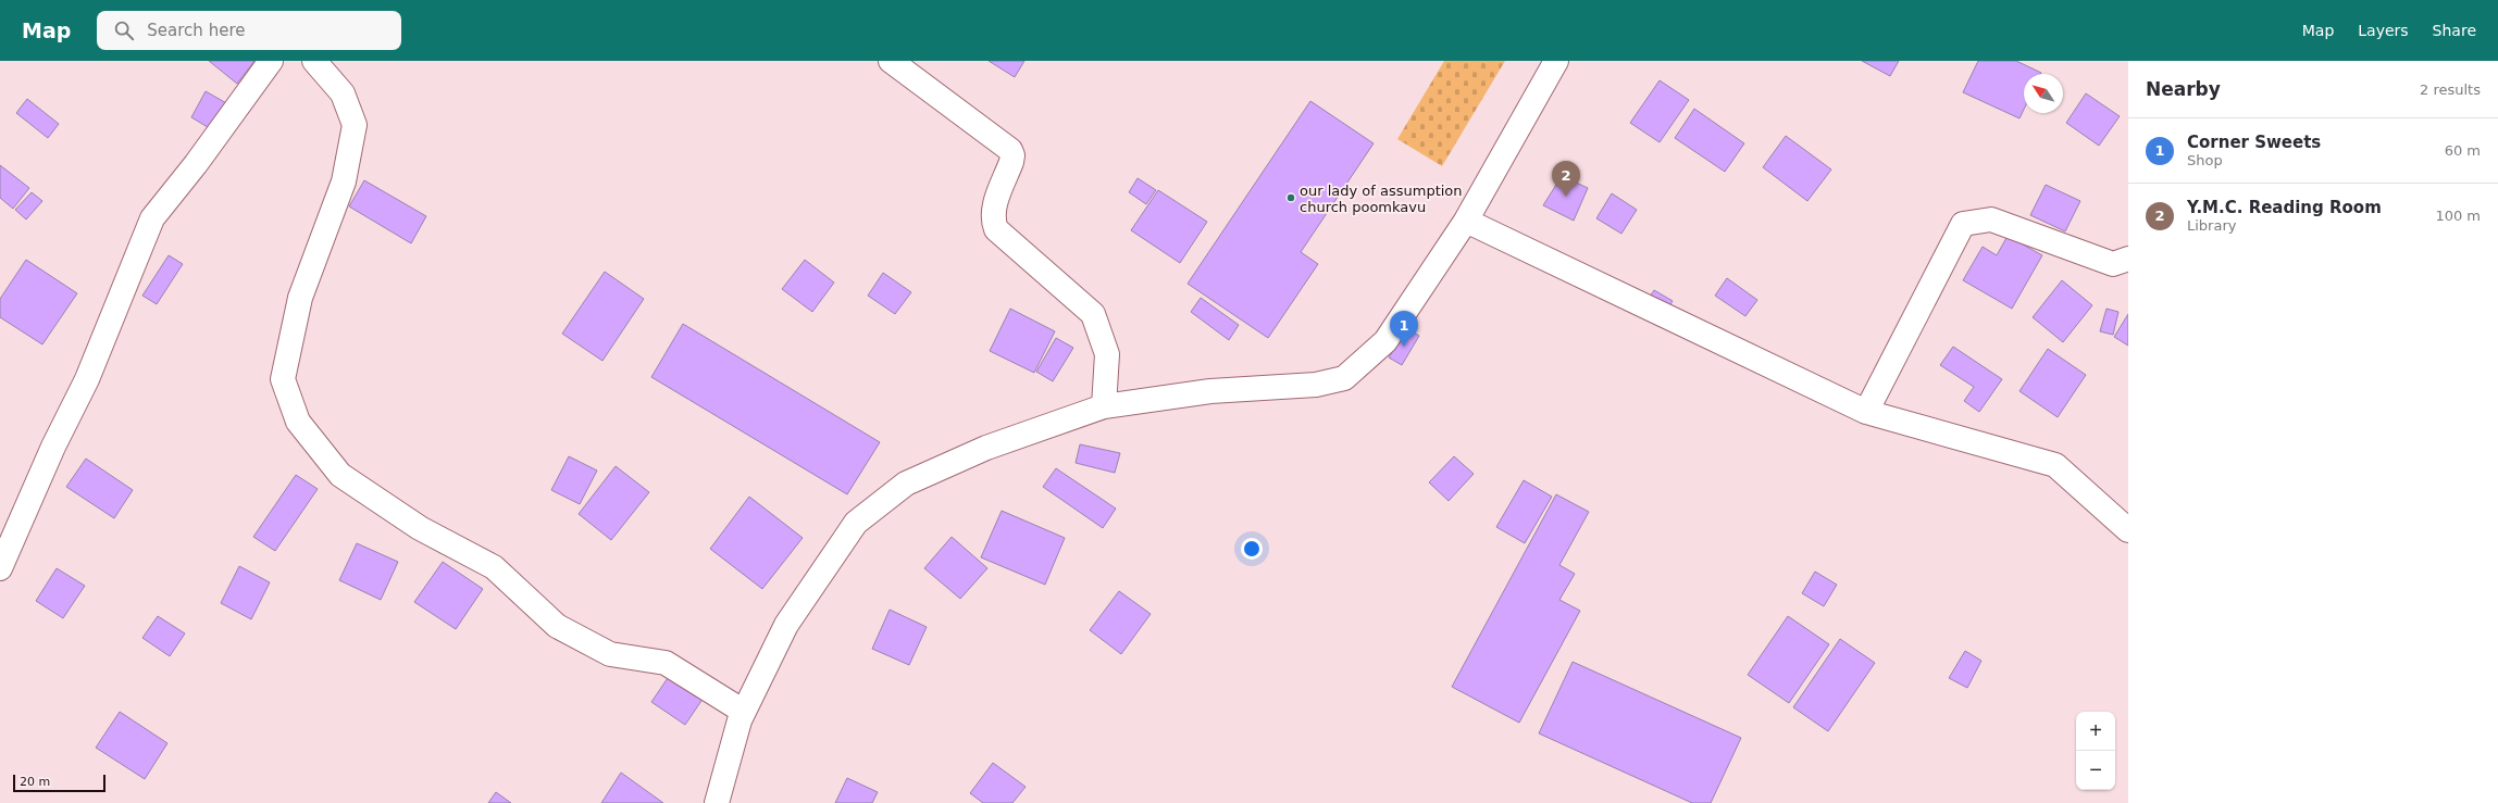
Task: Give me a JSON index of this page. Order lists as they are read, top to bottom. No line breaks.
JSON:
{"places":["our lady of assumption church poomkavu"],"scale_bar":"20 m","north":"top left","page":{"header":"Map","search":"Search here","nav":["Map","Layers","Share"],"heading":["Nearby","2 results"],"list":[{"mark":"1","name":"Corner Sweets","note":"Shop","value":"60 m"},{"mark":"2","name":"Y.M.C. Reading Room","note":"Library","value":"100 m"}],"pins":["2","1"],"map_buttons":["+","−"],"scale":"20 m"}}
